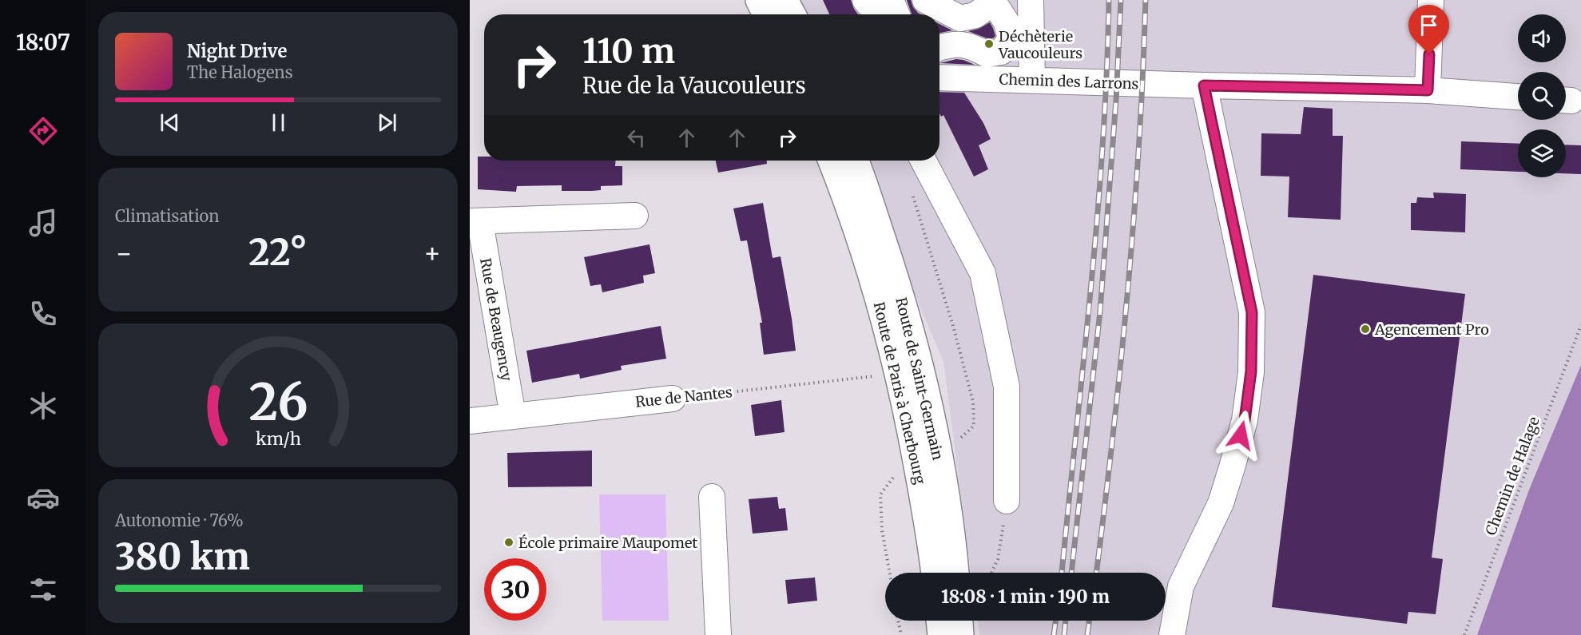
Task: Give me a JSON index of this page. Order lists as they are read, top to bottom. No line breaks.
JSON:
{"streets":{"main road":["Route de Saint-Germain","Route de Paris à Cherbourg"],"street":["Chemin des Larrons","Rue de Beaugency","Rue de Nantes"],"path":["Chemin de Halage"]},"crossings":[["Rue de Beaugency","Rue de Nantes"],["Route de Paris à Cherbourg","Rue de Nantes"]],"places":["Déchèterie Vaucouleurs","Agencement Pro","École primaire Maupomet"],"page":{"tabs":"18:07","turn":["110 m","Rue de la Vaucouleurs"],"song":["Night Drive","The Halogens"],"tile":["Climatisation",["Autonomie · 76%","380 km"]],"heat":["−","22°","+"],"limit":"30","trip":"18:08 · 1 min · 190 m","gauge":["26","km/h"]}}
